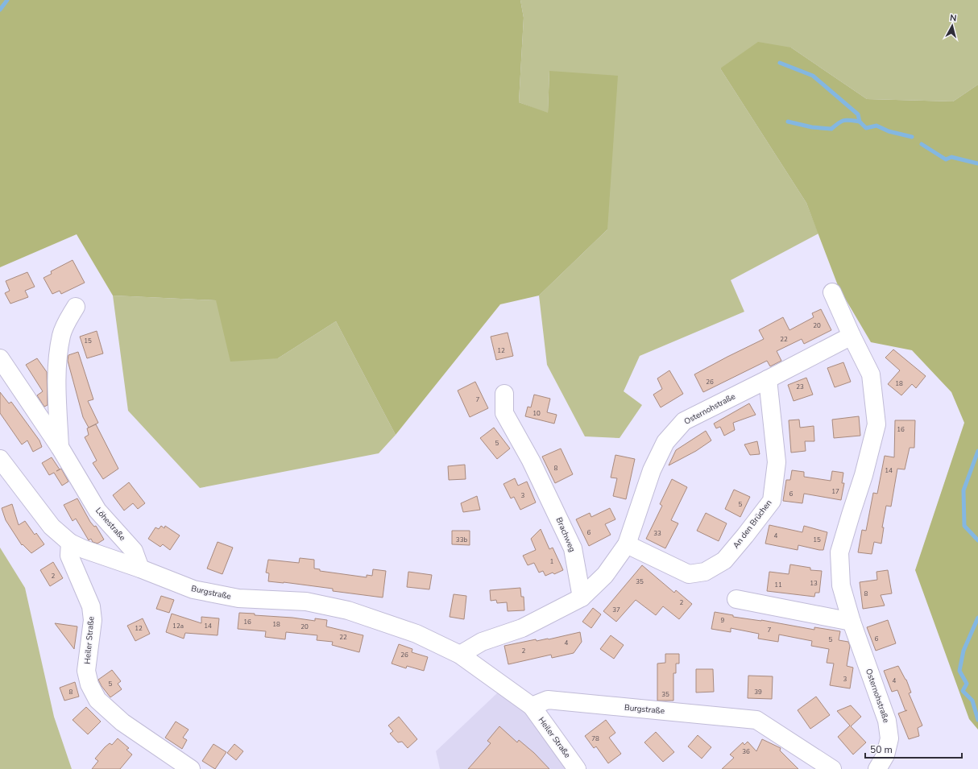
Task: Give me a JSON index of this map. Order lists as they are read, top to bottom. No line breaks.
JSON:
{"streets":{"street":["Osternohstraße","Löhestraße","An den Brüchen","Brachweg","Burgstraße","Heiler Straße"]},"crossings":[["Osternohstraße","An den Brüchen"],["Osternohstraße","Brachweg"],["Löhestraße","Burgstraße"],["Burgstraße","Heiler Straße"]],"house_numbers":["20","22","15","12","26","18","23","7","10","16","5","8","14","17","6","3","5","6","33","4","33b","15","1","2","35","13","11","8","2","37","9","16","18","12a","14","20","12","7","22","6","5","4","2","26","3","4","5","8","39","35","78","36"],"scale_bar":"50 m","north":"top"}
